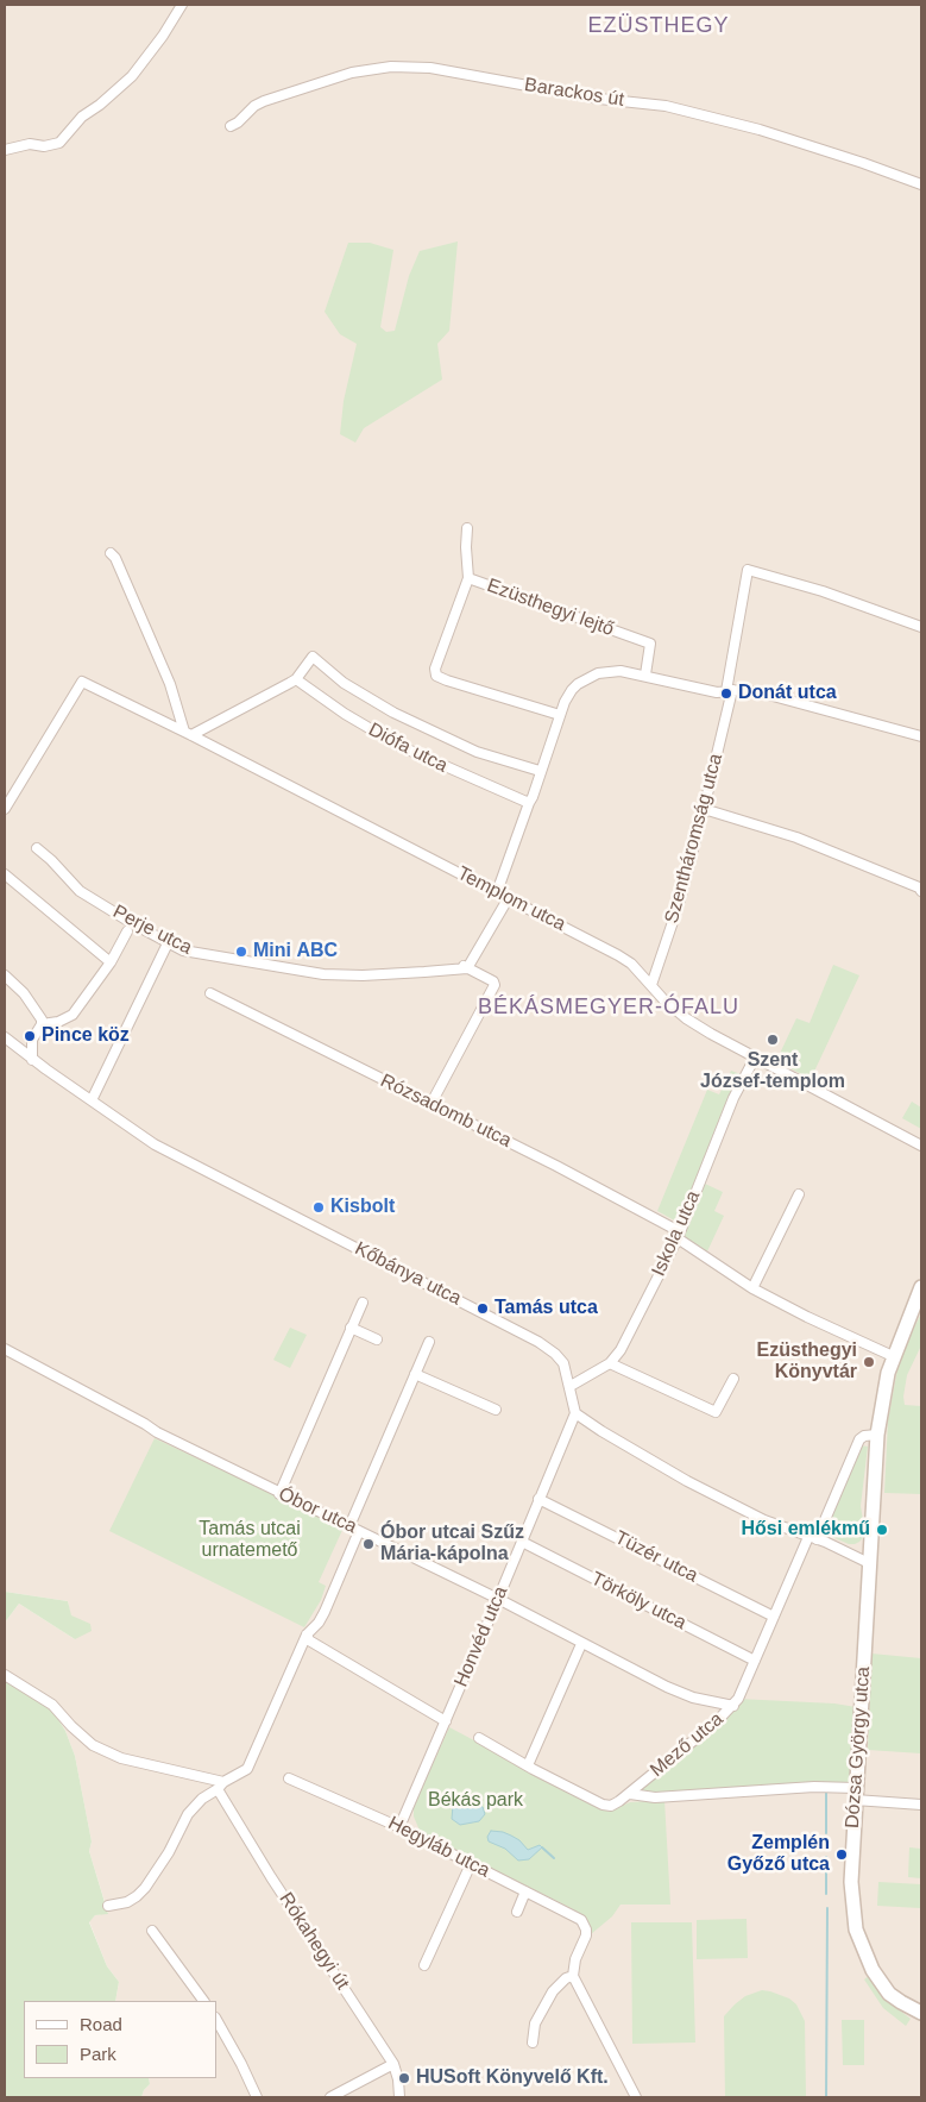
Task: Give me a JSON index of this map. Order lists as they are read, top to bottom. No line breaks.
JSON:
{"streets":{"street":["Barackos út","Ezüsthegyi lejtő","Diófa utca","Szentháromság utca","Templom utca","Perje utca","Rózsadomb utca","Iskola utca","Kőbánya utca","Óbor utca","Tüzér utca","Törköly utca","Honvéd utca","Mező utca","Dózsa György utca","Hegyláb utca","Rókahegyi út"]},"crossings":[["Szentháromság utca","Templom utca"],["Templom utca","Iskola utca"],["Rózsadomb utca","Iskola utca"],["Rózsadomb utca","Dózsa György utca"],["Iskola utca","Kőbánya utca"],["Kőbánya utca","Honvéd utca"],["Óbor utca","Honvéd utca"],["Óbor utca","Mező utca"],["Tüzér utca","Honvéd utca"],["Tüzér utca","Mező utca"],["Törköly utca","Honvéd utca"],["Törköly utca","Mező utca"],["Honvéd utca","Hegyláb utca"],["Mező utca","Dózsa György utca"]],"districts":["EZÜSTHEGY","BÉKÁSMEGYER-ÓFALU"],"parks":["Tamás utcai urnatemető","Békás park"],"places":["Donát utca","Mini ABC","Pince köz","Szent József-templom","Kisbolt","Tamás utca","Ezüsthegyi Könyvtár","Hősi emlékmű","Óbor utcai Szűz Mária-kápolna","Zemplén Győző utca","HUSoft Könyvelő Kft."],"legend":["Road","Park"]}
